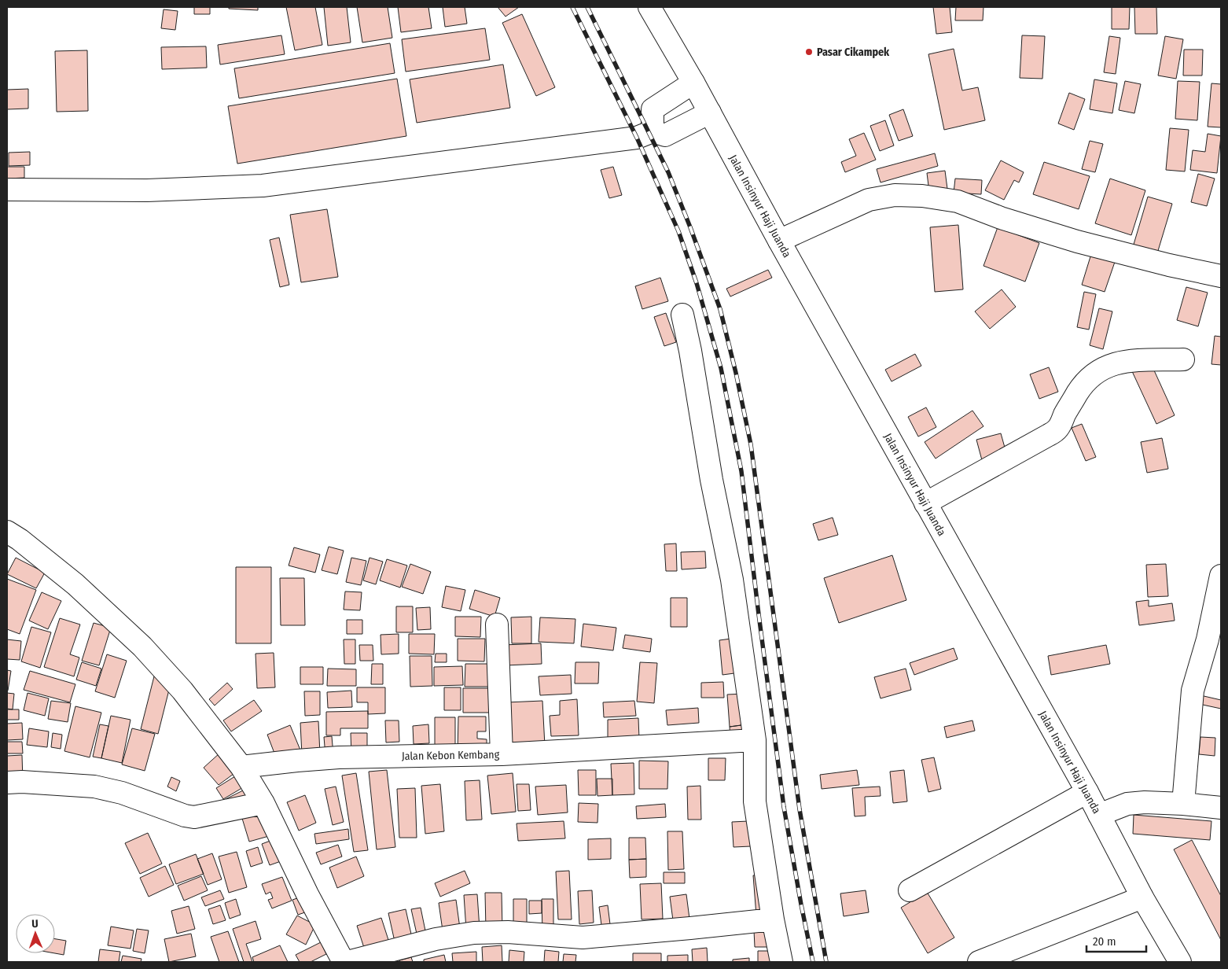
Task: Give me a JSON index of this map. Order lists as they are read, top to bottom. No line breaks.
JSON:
{"streets":{"main road":["Jalan Insinyur Haji Juanda","Jalan Kebon Kembang"]},"places":["Pasar Cikampek"],"scale_bar":"20 m","north":"top"}
